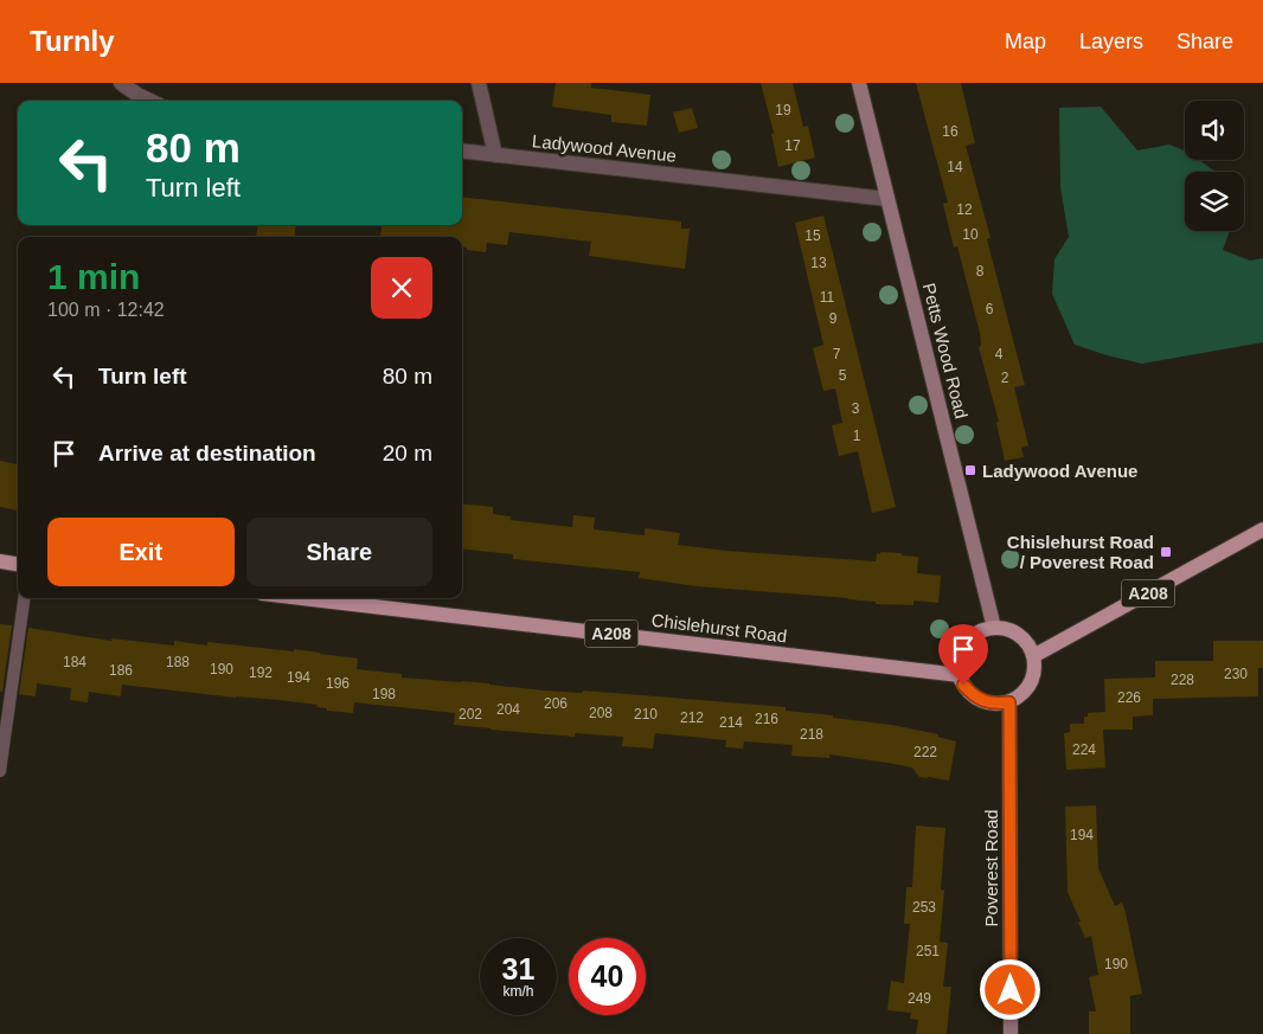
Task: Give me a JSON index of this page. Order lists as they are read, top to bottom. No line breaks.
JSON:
{"streets":{"main road":["A208","Chislehurst Road"],"street":["Ladywood Avenue","Petts Wood Road","Poverest Road"]},"crossings":[["Ladywood Avenue","Petts Wood Road"],["Petts Wood Road","A208"],["Petts Wood Road","Chislehurst Road"],["Petts Wood Road","Poverest Road"],["A208","Chislehurst Road"],["A208","Poverest Road"],["Chislehurst Road","Poverest Road"]],"places":{"transit":["Ladywood Avenue","Chislehurst Road / Poverest Road"]},"house_numbers":["19","16","17","14","12","10","15","13","8","11","6","9","7","4","5","2","3","1","184","188","190","186","192","230","194","228","196","198","226","206","204","208","202","210","212","216","214","218","224","222","194","253","251","190","249"],"page":{"header":"Turnly","nav":["Map","Layers","Share"],"turn":["80 m","Turn left"],"heading":["1 min","100 m · 12:42"],"list":[{"name":"Turn left","value":"80 m"},{"name":"Arrive at destination","value":"20 m"}],"buttons":["Exit","Share"],"speed":"31 km/h","limit":"40"}}
